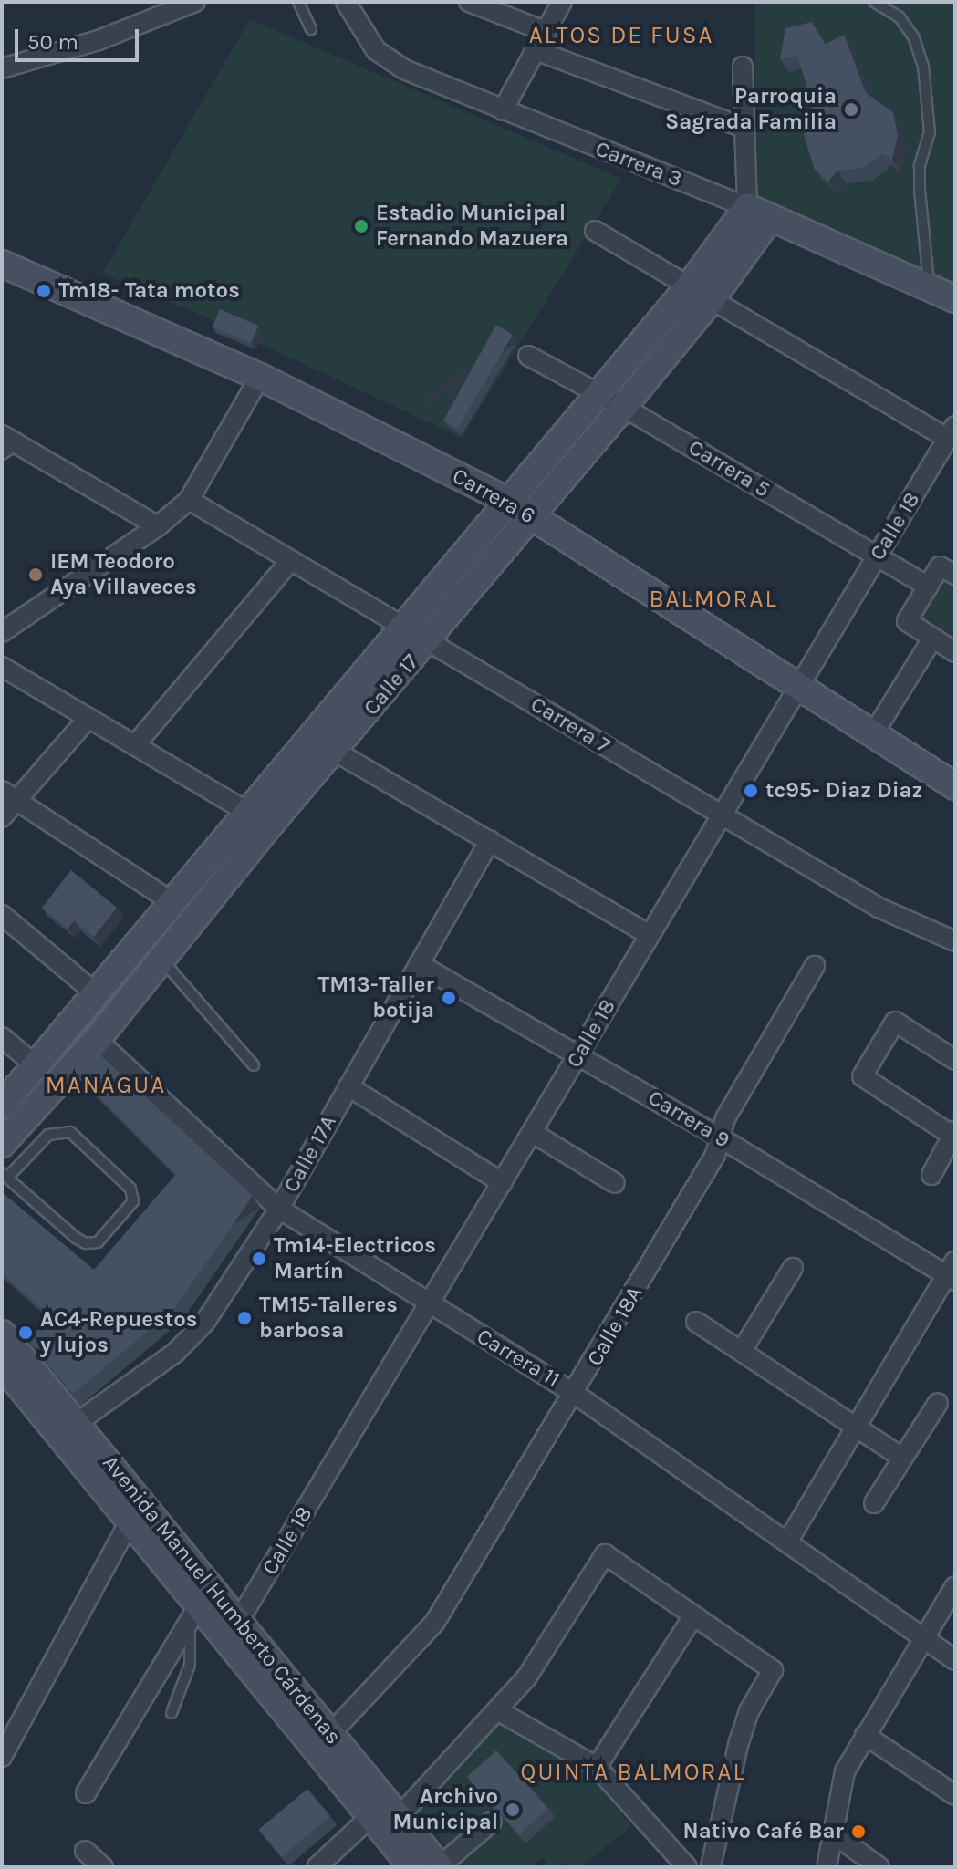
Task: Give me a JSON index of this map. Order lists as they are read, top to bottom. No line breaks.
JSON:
{"streets":{"street":["Carrera 3","Carrera 5","Carrera 6","Calle 18","Calle 17","Carrera 7","Carrera 9","Calle 17A","Calle 18A","Carrera 11","Avenida Manuel Humberto Cárdenas"]},"crossings":[["Carrera 3","Calle 17"],["Carrera 5","Calle 18"],["Carrera 5","Calle 17"],["Carrera 6","Calle 18"],["Carrera 6","Calle 17"],["Calle 18","Carrera 7"],["Calle 18","Carrera 9"],["Calle 18","Carrera 11"],["Calle 18","Avenida Manuel Humberto Cárdenas"],["Calle 17","Carrera 7"],["Calle 17","Carrera 11"],["Carrera 9","Calle 17A"],["Carrera 9","Calle 18A"],["Calle 17A","Carrera 11"],["Calle 17A","Avenida Manuel Humberto Cárdenas"],["Calle 18A","Carrera 11"],["Calle 18A","Avenida Manuel Humberto Cárdenas"]],"districts":["ALTOS DE FUSA","BALMORAL","MANAGUA","QUINTA BALMORAL"],"places":["Parroquia Sagrada Familia","Estadio Municipal Fernando Mazuera","Tm18- Tata motos","IEM Teodoro Aya Villaveces","tc95- Diaz Diaz","TM13-Taller botija","Tm14-Electricos Martín","TM15-Talleres barbosa","AC4-Repuestos y lujos","Archivo Municipal","Nativo Café Bar"],"scale_bar":"50 m"}
